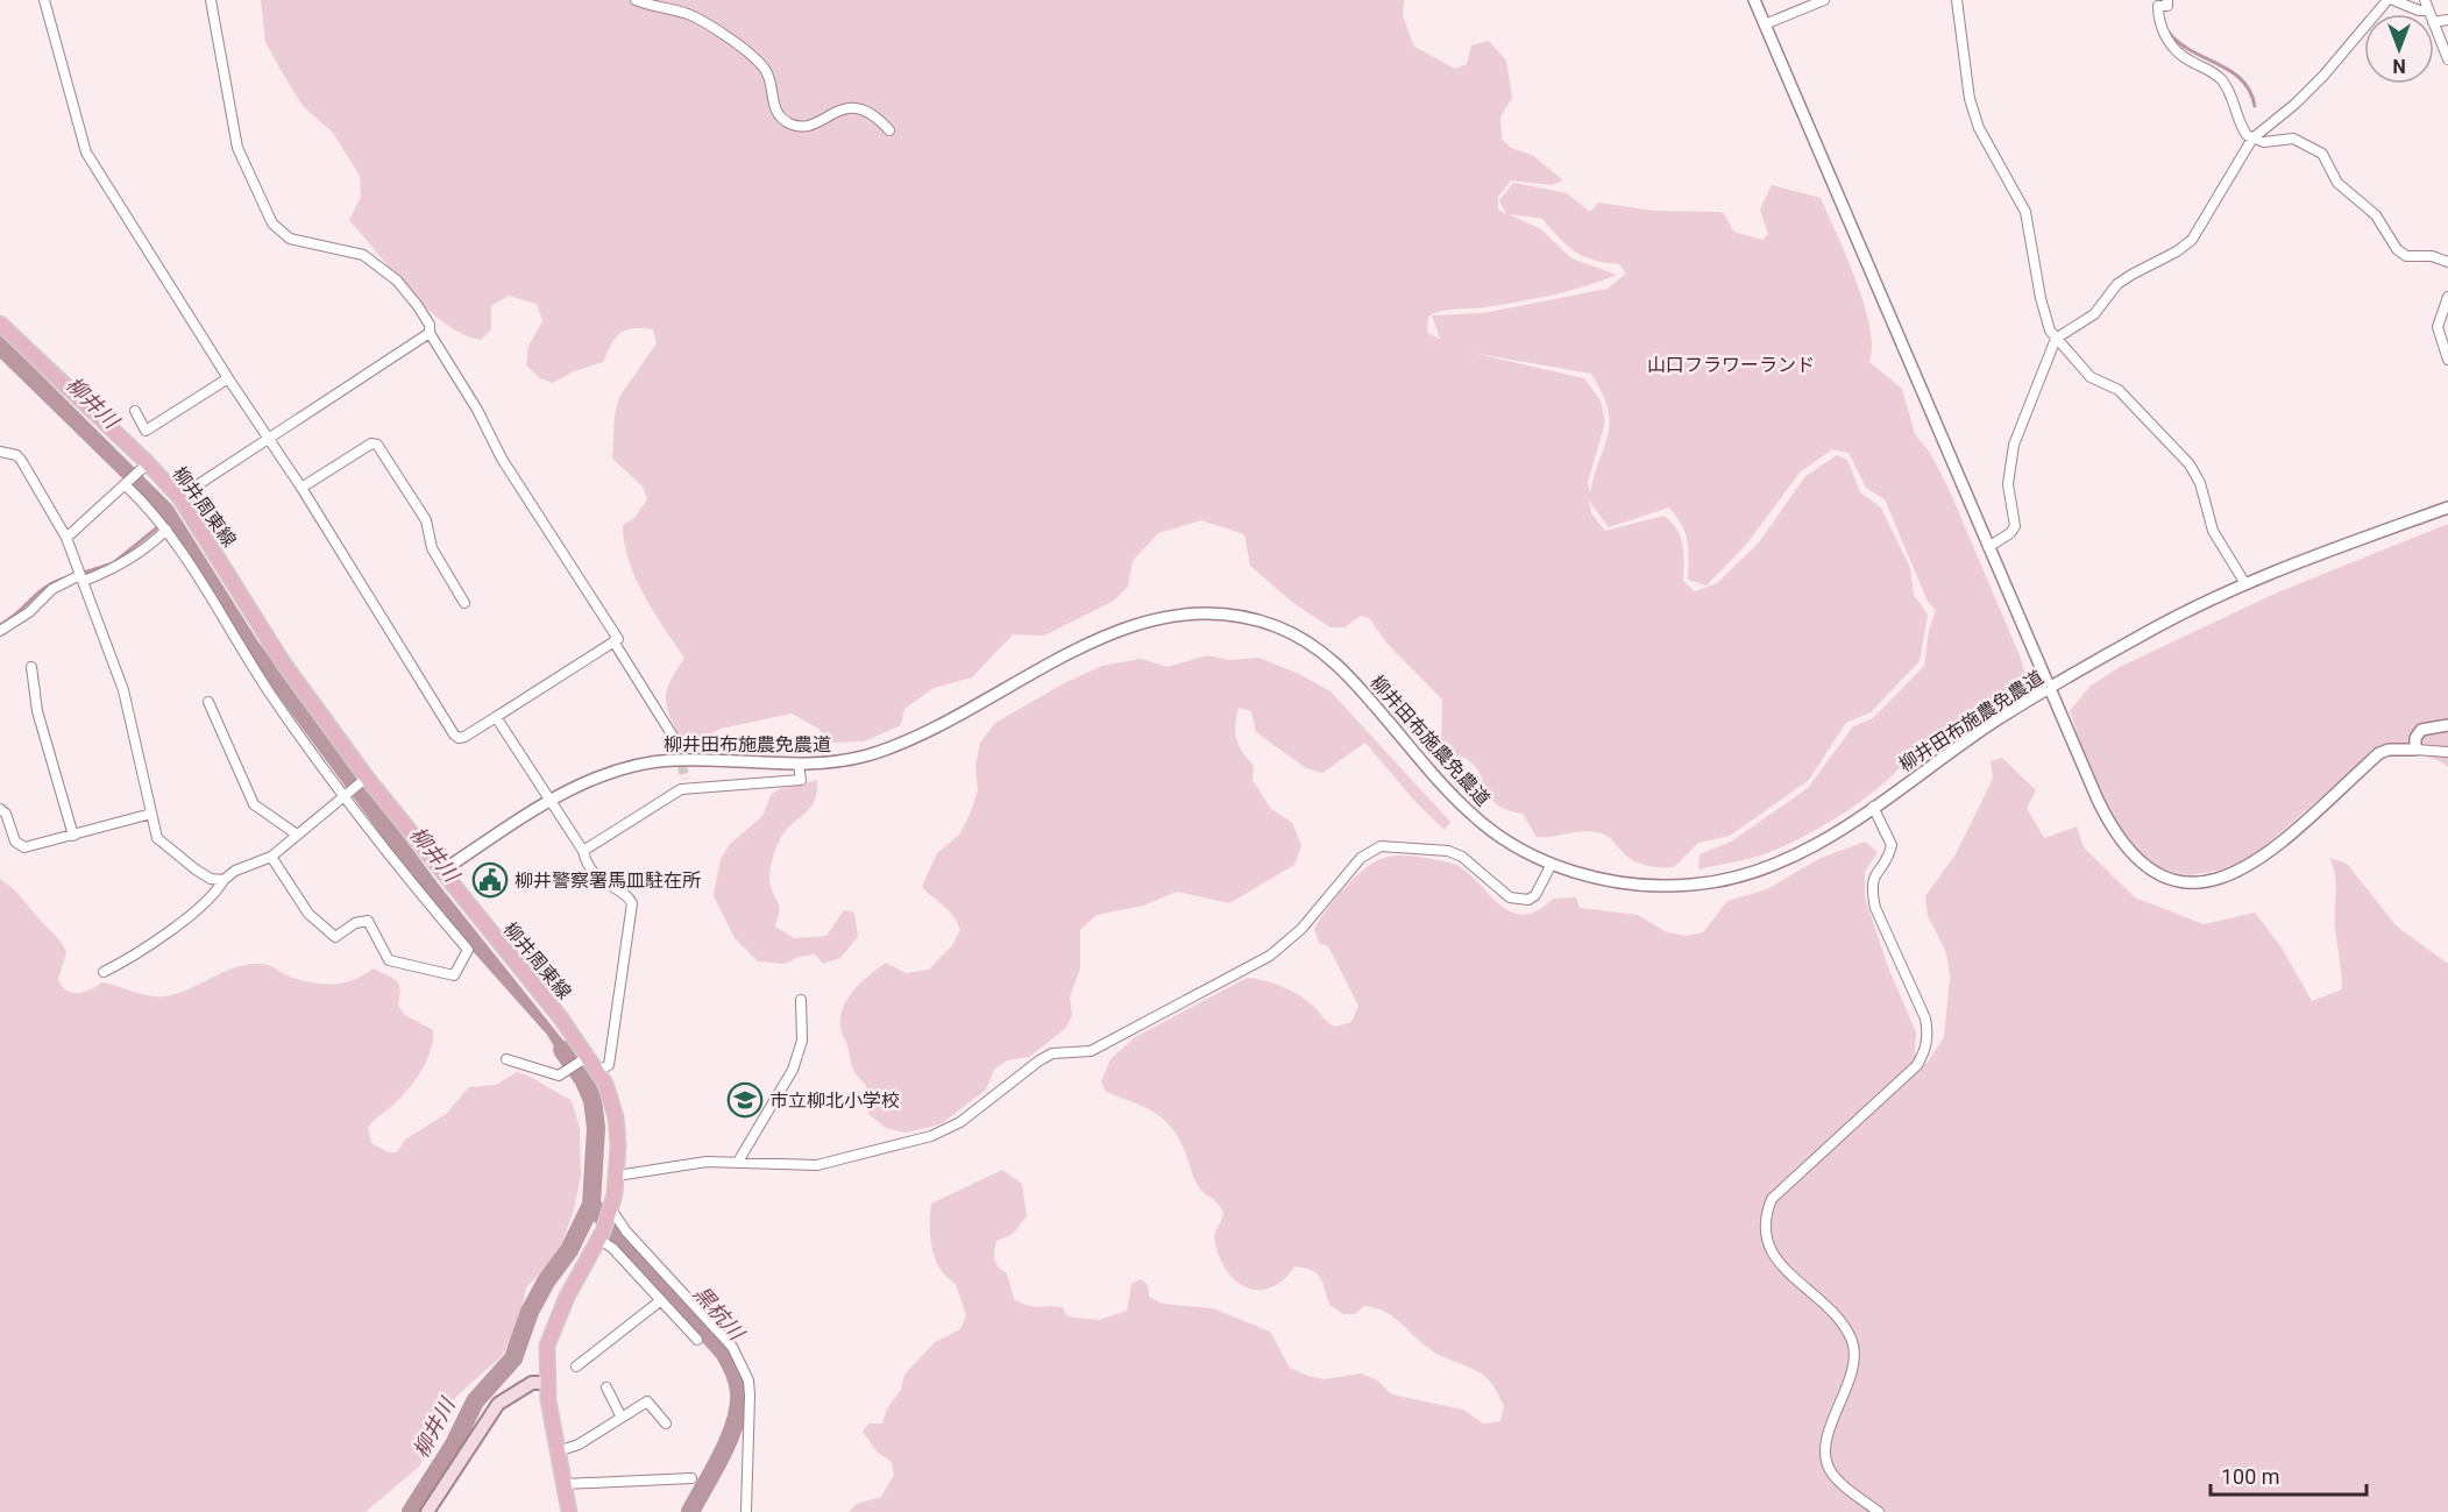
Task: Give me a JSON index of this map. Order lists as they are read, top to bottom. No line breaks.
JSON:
{"streets":{"main road":["柳井周東線"],"street":["柳井田布施農免農道"]},"crossings":[["柳井周東線","柳井田布施農免農道"]],"water":["柳井川","黒杭川"],"parks":["山口フラワーランド"],"places":{"public building":["柳井警察署馬皿駐在所"],"school or university":["市立柳北小学校"]},"scale_bar":"100 m","north":"bottom"}
